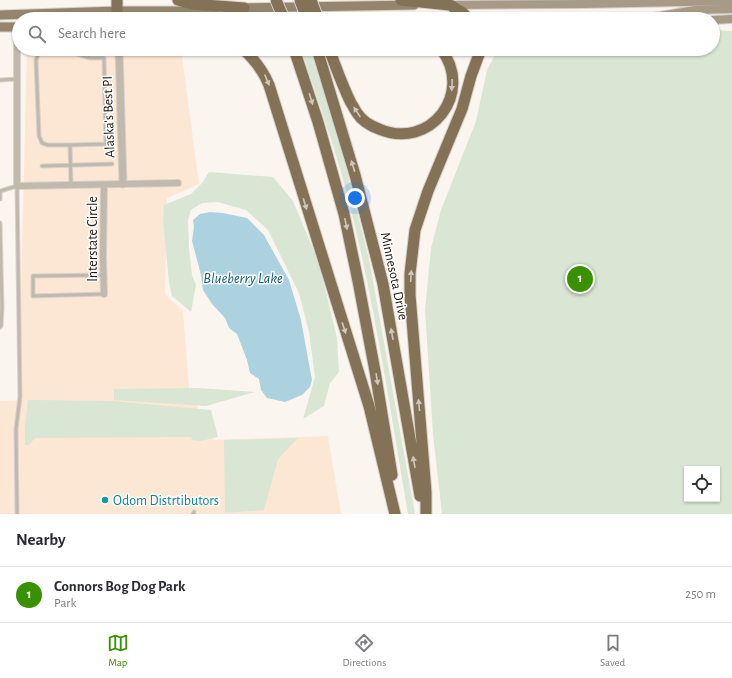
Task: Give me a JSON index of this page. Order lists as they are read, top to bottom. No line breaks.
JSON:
{"streets":{"highway":["Minnesota Drive"],"street":["Alaska's Best PI","Interstate Circle"]},"water":["Blueberry Lake"],"places":["Odom Distrtibutors"],"page":{"search":"Search here","pins":"1","heading":"Nearby","list":[{"mark":"1","name":"Connors Bog Dog Park","note":"Park","value":"250 m"}],"nav":["Map","Directions","Saved"]}}
